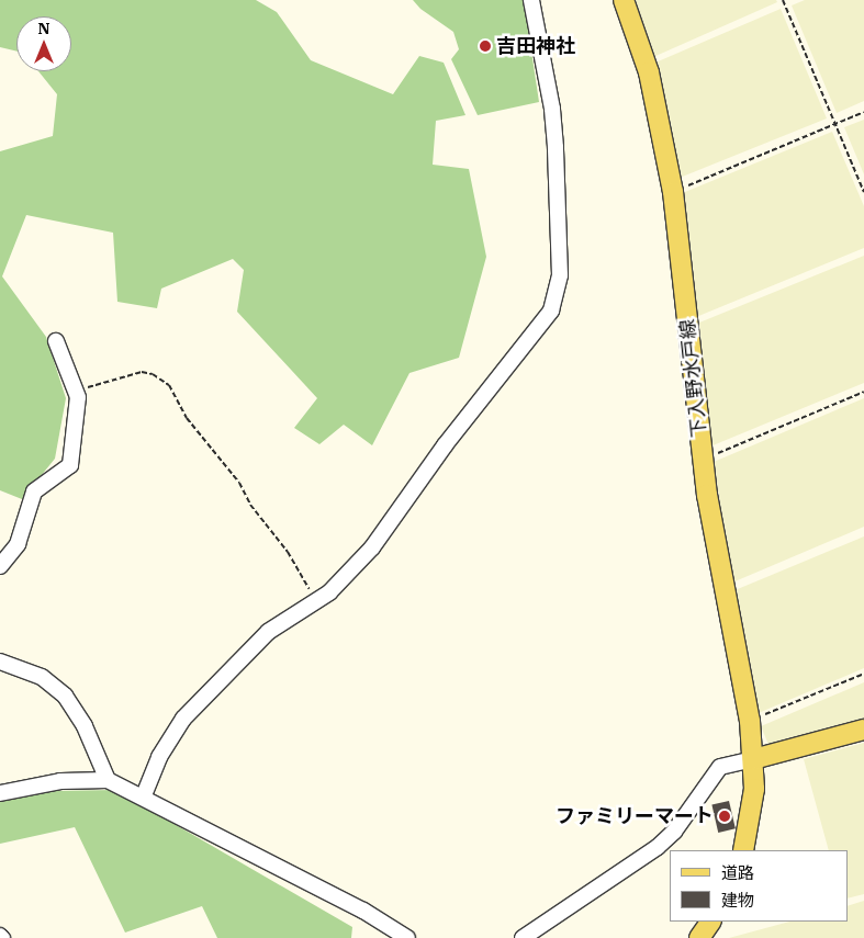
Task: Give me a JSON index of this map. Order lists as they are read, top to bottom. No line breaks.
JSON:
{"streets":{"main road":["下入野水戸線"]},"places":["吉田神社","ファミリーマート"],"legend":["道路","建物"],"north":"top"}
